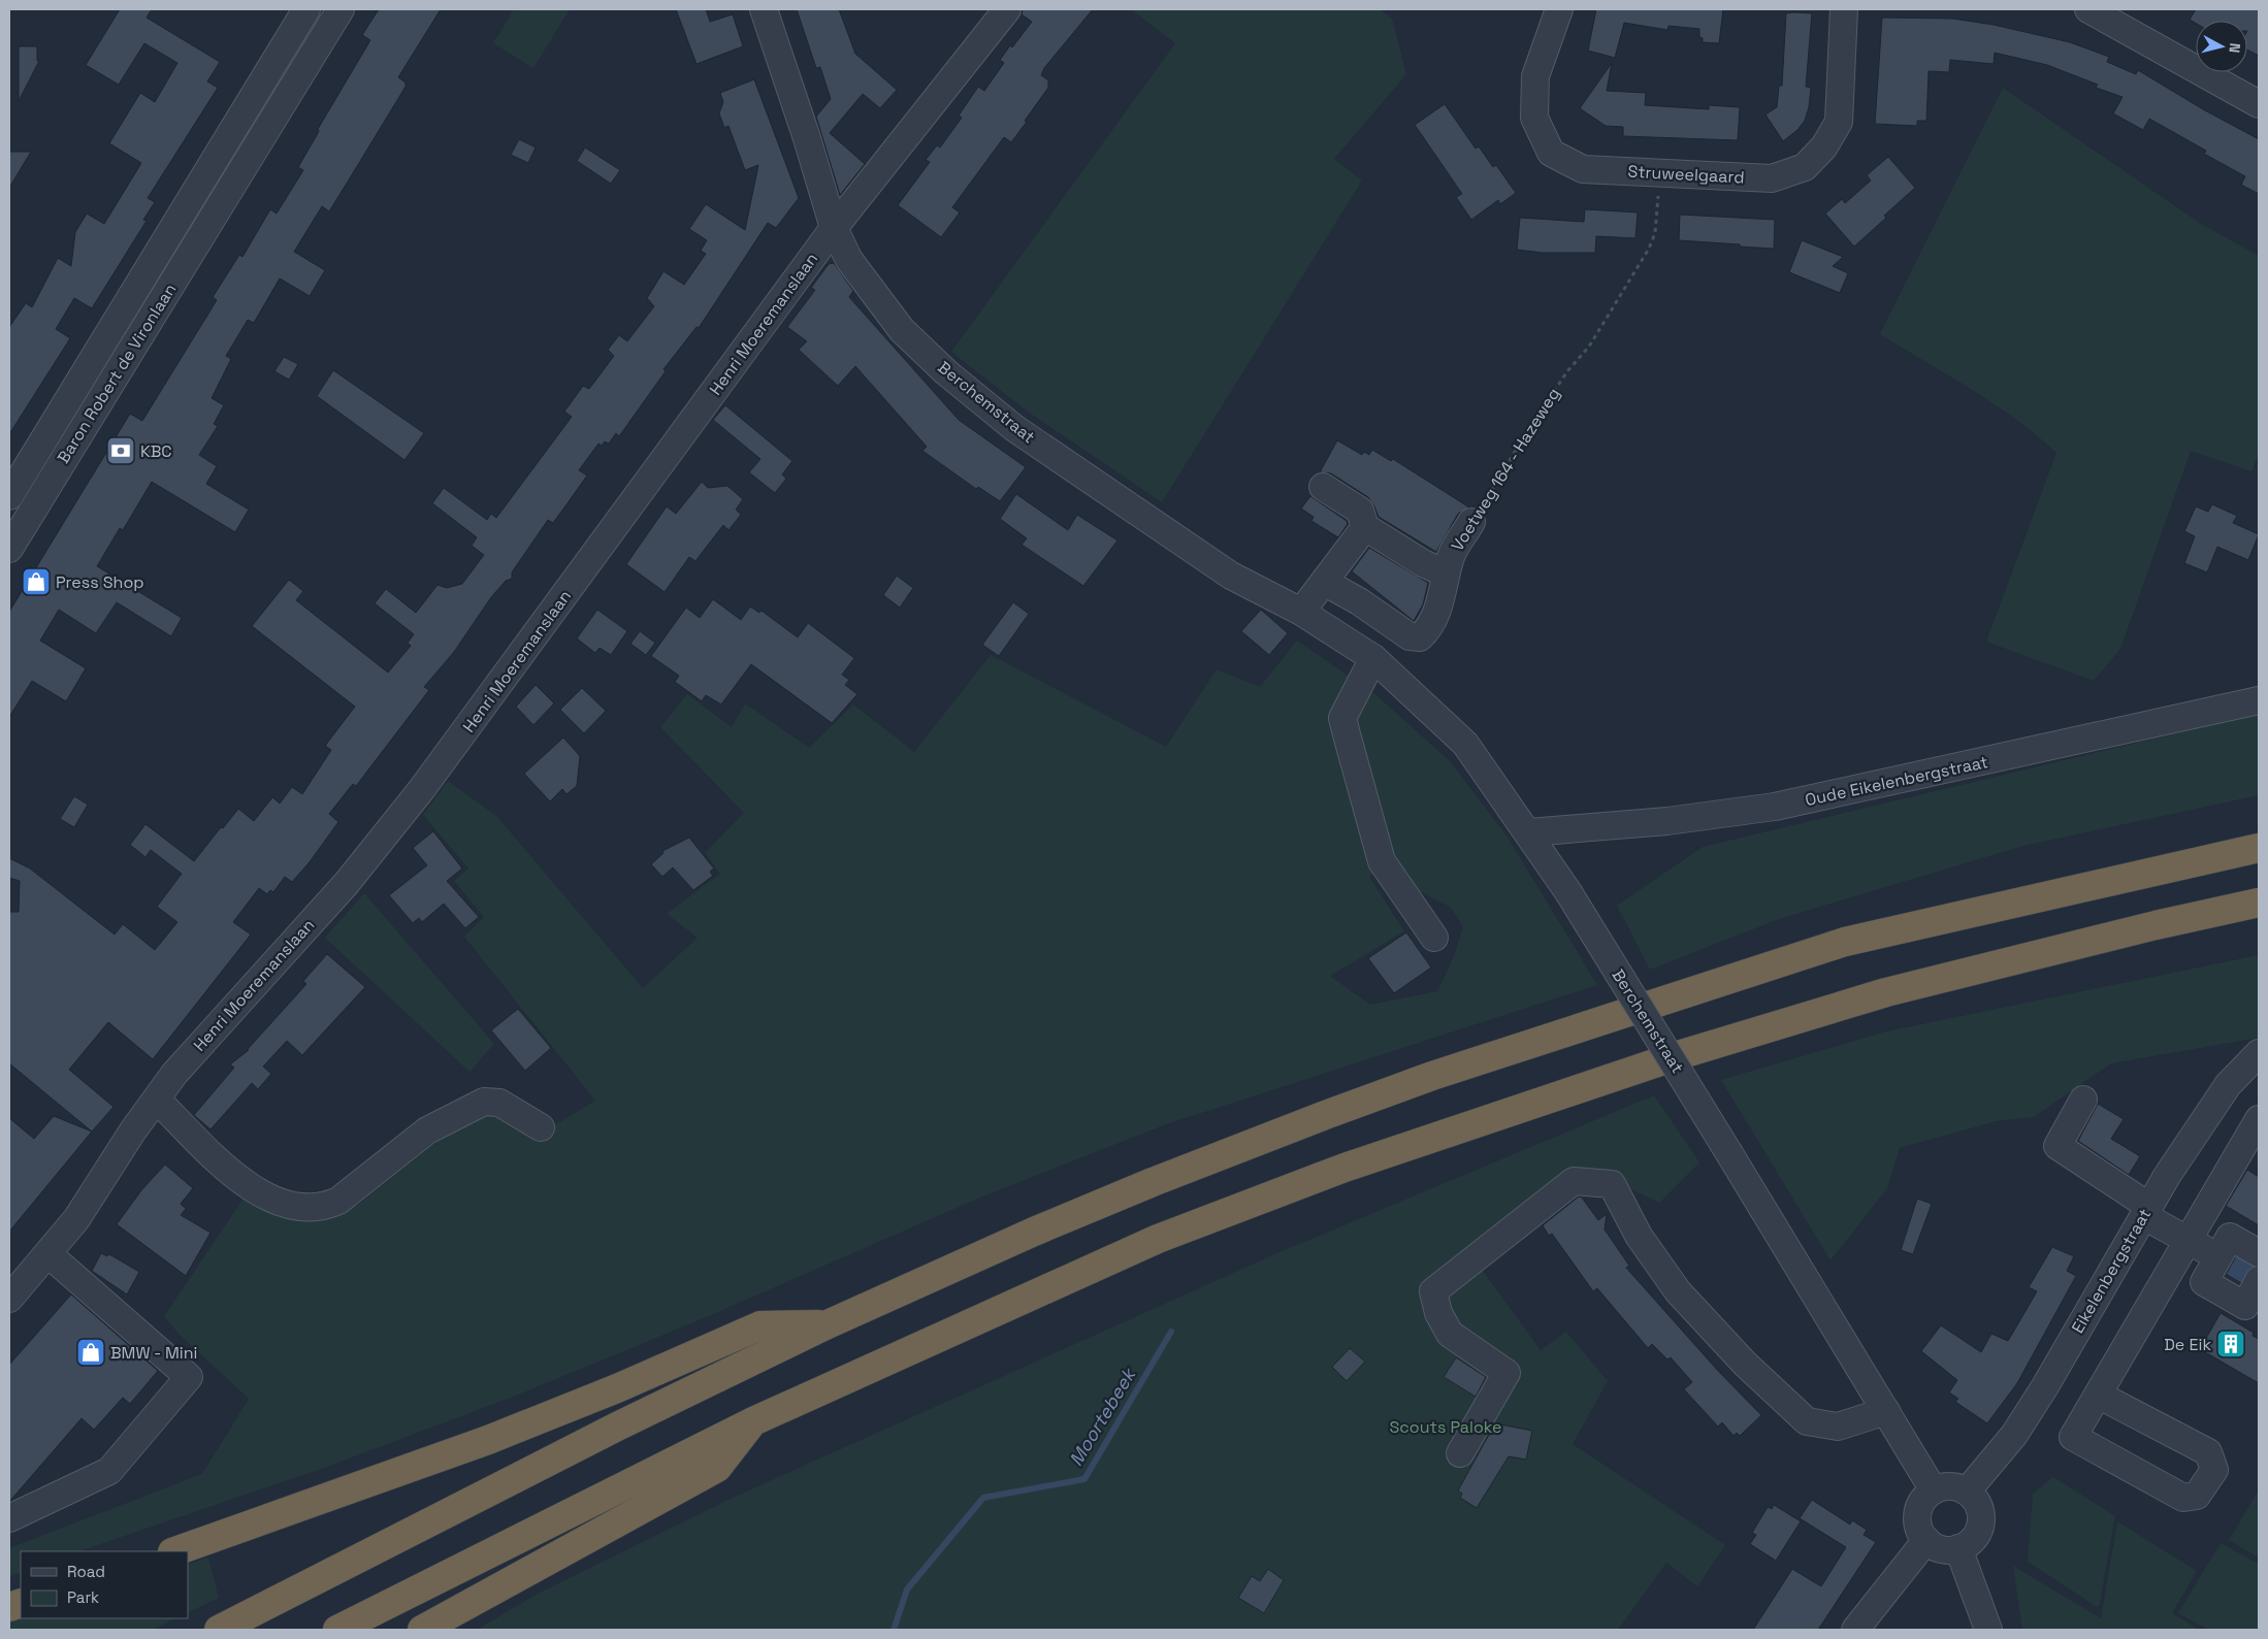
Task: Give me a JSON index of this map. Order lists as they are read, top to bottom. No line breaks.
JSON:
{"streets":{"street":["Struweelgaard","Henri Moeremanslaan","Baron Robert de Vironlaan","Berchemstraat","Voetweg 164 - Hazeweg","Oude Eikelenbergstraat","Eikelenbergstraat"]},"crossings":[["Struweelgaard","Voetweg 164 - Hazeweg"],["Henri Moeremanslaan","Berchemstraat"],["Berchemstraat","Oude Eikelenbergstraat"],["Berchemstraat","Eikelenbergstraat"]],"water":["Moortebeek"],"parks":["Scouts Paloke"],"places":{"bank":["KBC"],"shop":["Press Shop","BMW - Mini"],"building":["De Eik"]},"legend":["Road","Park"],"north":"right"}
